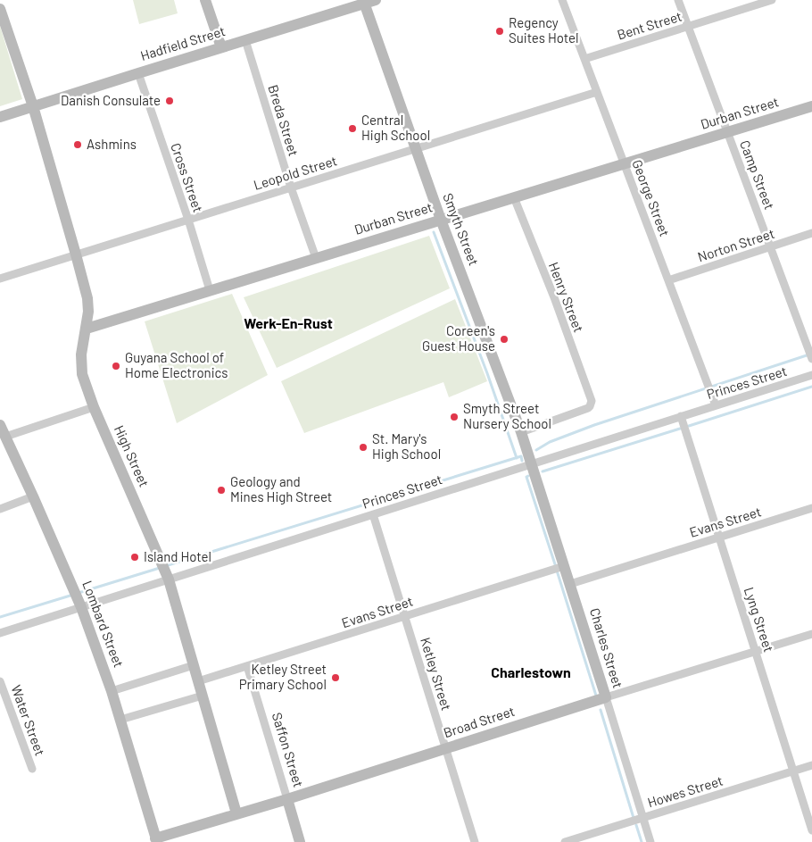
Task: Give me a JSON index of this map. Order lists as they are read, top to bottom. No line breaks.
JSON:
{"streets":{"main road":["Hadfield Street","Durban Street","Smyth Street","High Street","Lombard Street","Charles Street","Broad Street","Saffon Street"],"street":["Bent Street","Breda Street","Leopold Street","Camp Street","Cross Street","George Street","Norton Street","Henry Street","Princes Street","Evans Street","Lyng Street","Ketley Street","Water Street","Howes Street"]},"crossings":[["Bent Street","Camp Street"],["Bent Street","George Street"],["Hadfield Street","Breda Street"],["Hadfield Street","Cross Street"],["Hadfield Street","Smyth Street"],["Hadfield Street","High Street"],["Durban Street","Breda Street"],["Durban Street","Camp Street"],["Durban Street","Cross Street"],["Durban Street","George Street"],["Durban Street","Smyth Street"],["Durban Street","Henry Street"],["Durban Street","High Street"],["Breda Street","Leopold Street"],["Leopold Street","Cross Street"],["Leopold Street","George Street"],["Leopold Street","Smyth Street"],["Leopold Street","High Street"],["Camp Street","Norton Street"],["George Street","Norton Street"],["George Street","Princes Street"],["Smyth Street","Henry Street"],["Smyth Street","Princes Street"],["Smyth Street","Charles Street"],["Princes Street","High Street"],["Princes Street","Lyng Street"],["Princes Street","Lombard Street"],["Princes Street","Charles Street"],["Princes Street","Ketley Street"],["High Street","Evans Street"],["High Street","Broad Street"],["Evans Street","Lyng Street"],["Evans Street","Charles Street"],["Evans Street","Ketley Street"],["Evans Street","Saffon Street"],["Lyng Street","Broad Street"],["Lyng Street","Howes Street"],["Lombard Street","Broad Street"],["Charles Street","Broad Street"],["Charles Street","Howes Street"],["Ketley Street","Broad Street"],["Broad Street","Saffon Street"]],"districts":["Werk-En-Rust","Charlestown"],"places":["Regency Suites Hotel","Danish Consulate","Central High School","Ashmins","Coreen's Guest House","Guyana School of Home Electronics","Smyth Street Nursery School","St. Mary's High School","Geology and Mines High Street","Island Hotel","Ketley Street Primary School"]}
